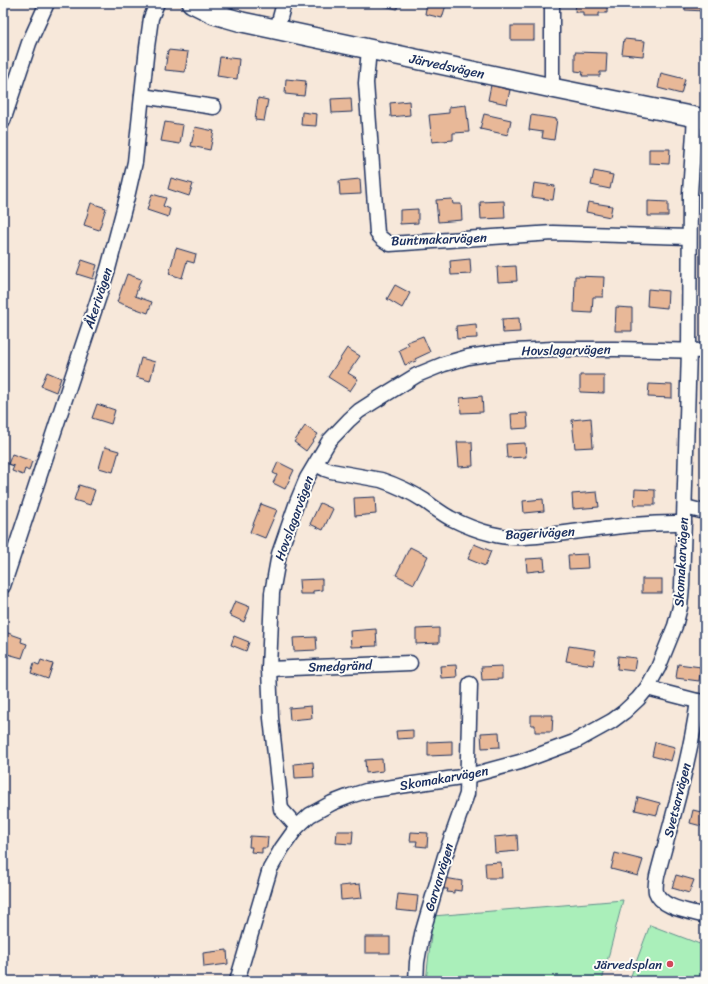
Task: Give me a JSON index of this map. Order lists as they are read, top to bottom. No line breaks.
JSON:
{"streets":{"street":["Järvedsvägen","Buntmakarvägen","Åkerivägen","Hovslagarvägen","Bagerivägen","Skomakarvägen","Smedgränd","Svetsarvägen","Garvarvägen"]},"crossings":[["Järvedsvägen","Buntmakarvägen"],["Järvedsvägen","Skomakarvägen"],["Buntmakarvägen","Skomakarvägen"],["Hovslagarvägen","Bagerivägen"],["Hovslagarvägen","Skomakarvägen"],["Hovslagarvägen","Smedgränd"],["Bagerivägen","Skomakarvägen"],["Skomakarvägen","Garvarvägen"]],"places":["Järvedsplan"]}
